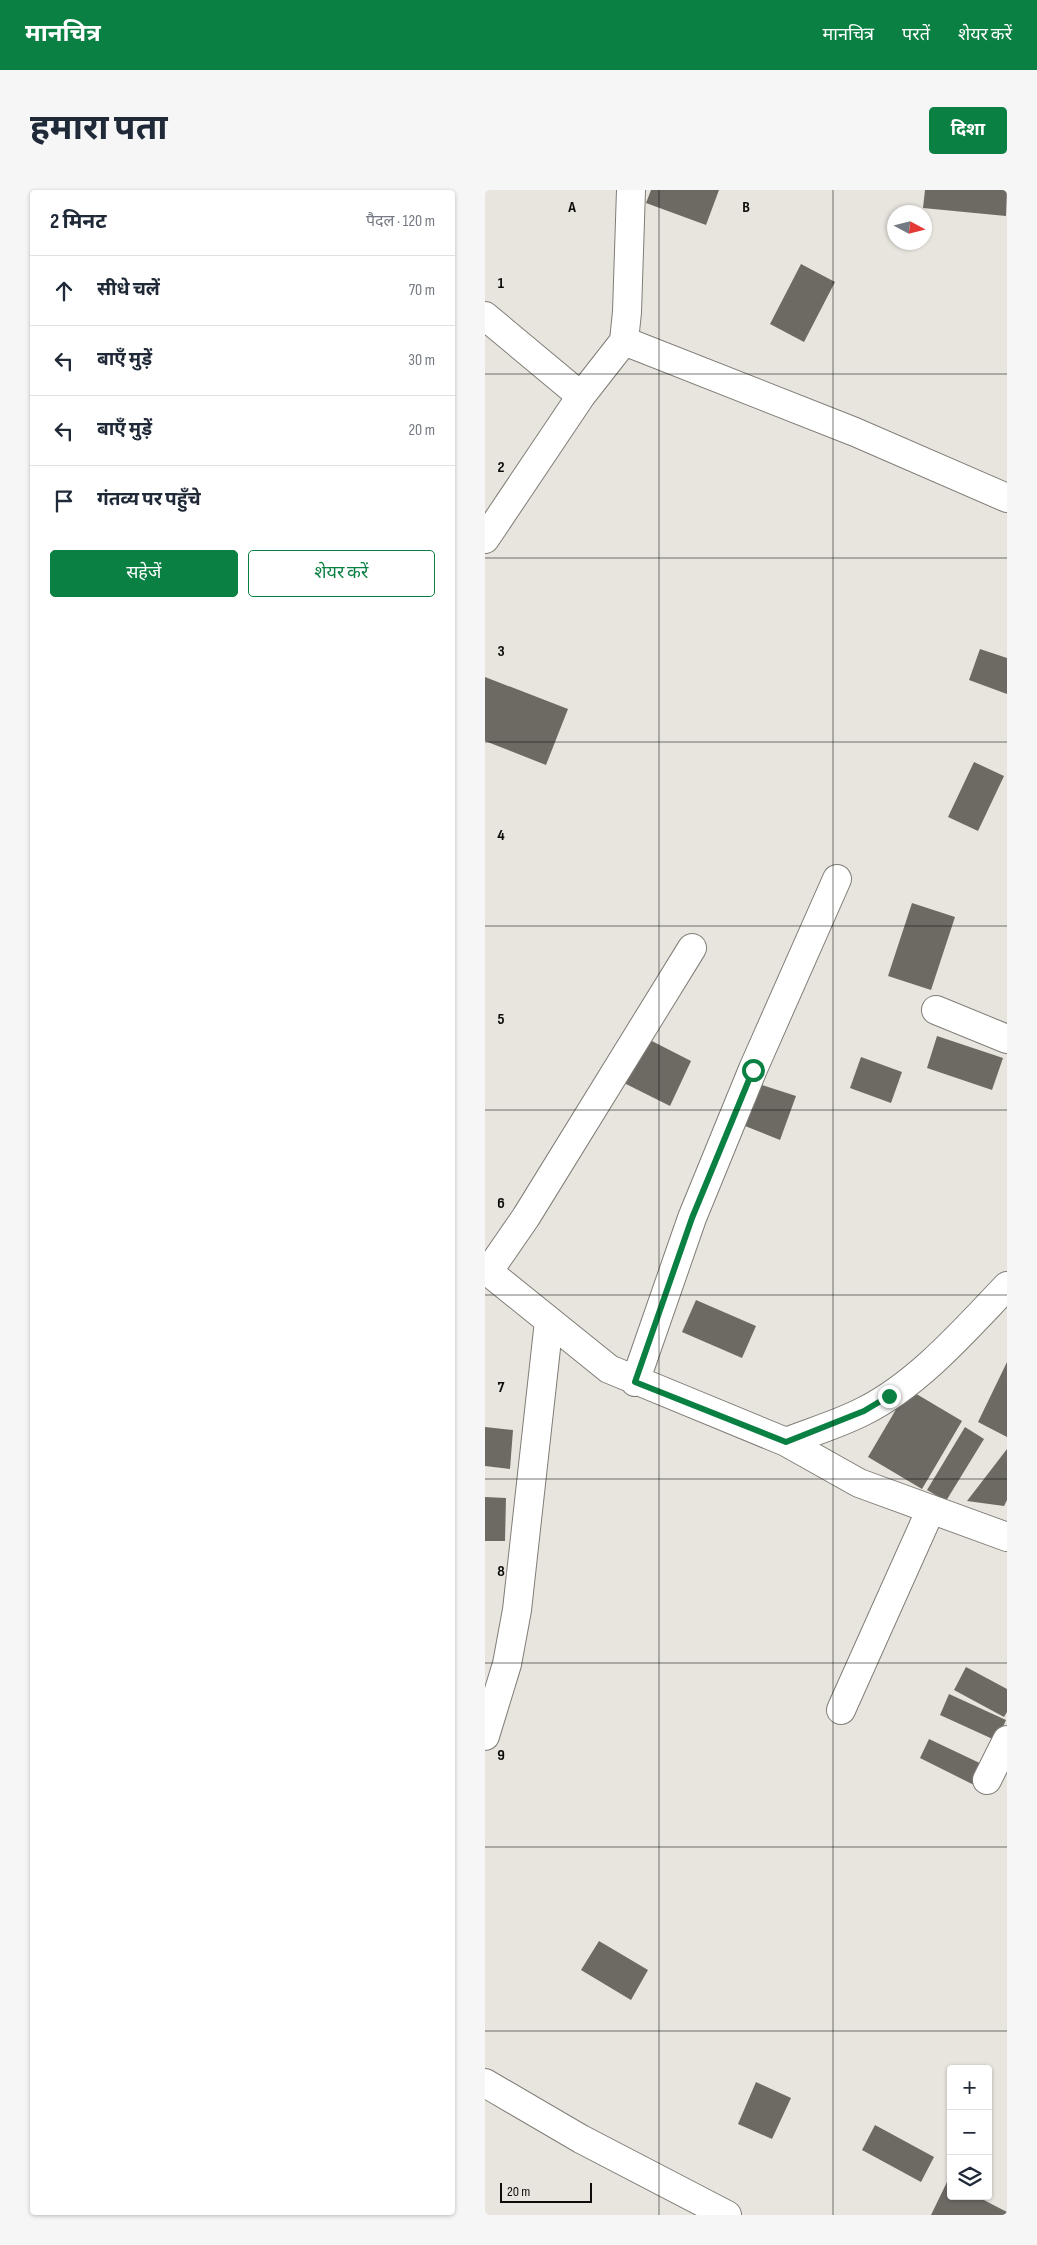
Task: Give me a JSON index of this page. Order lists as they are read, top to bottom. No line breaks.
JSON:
{"scale_bar":"20 m","north":"right","page":{"header":"मानचित्र","nav":["मानचित्र","परतें","शेयर करें"],"title":"हमारा पता","buttons":["दिशा",["सहेजें","शेयर करें"]],"heading":["2 मिनट","पैदल · 120 m"],"list":[["सीधे चलें","70 m"],["बाएँ मुड़ें","30 m"],["बाएँ मुड़ें","20 m"],"गंतव्य पर पहुँचे"],"map_buttons":["+","−"],"scale":"20 m"},"grid":{"columns":["A","B"],"rows":["1","2","3","4","5","6","7","8","9"]}}
